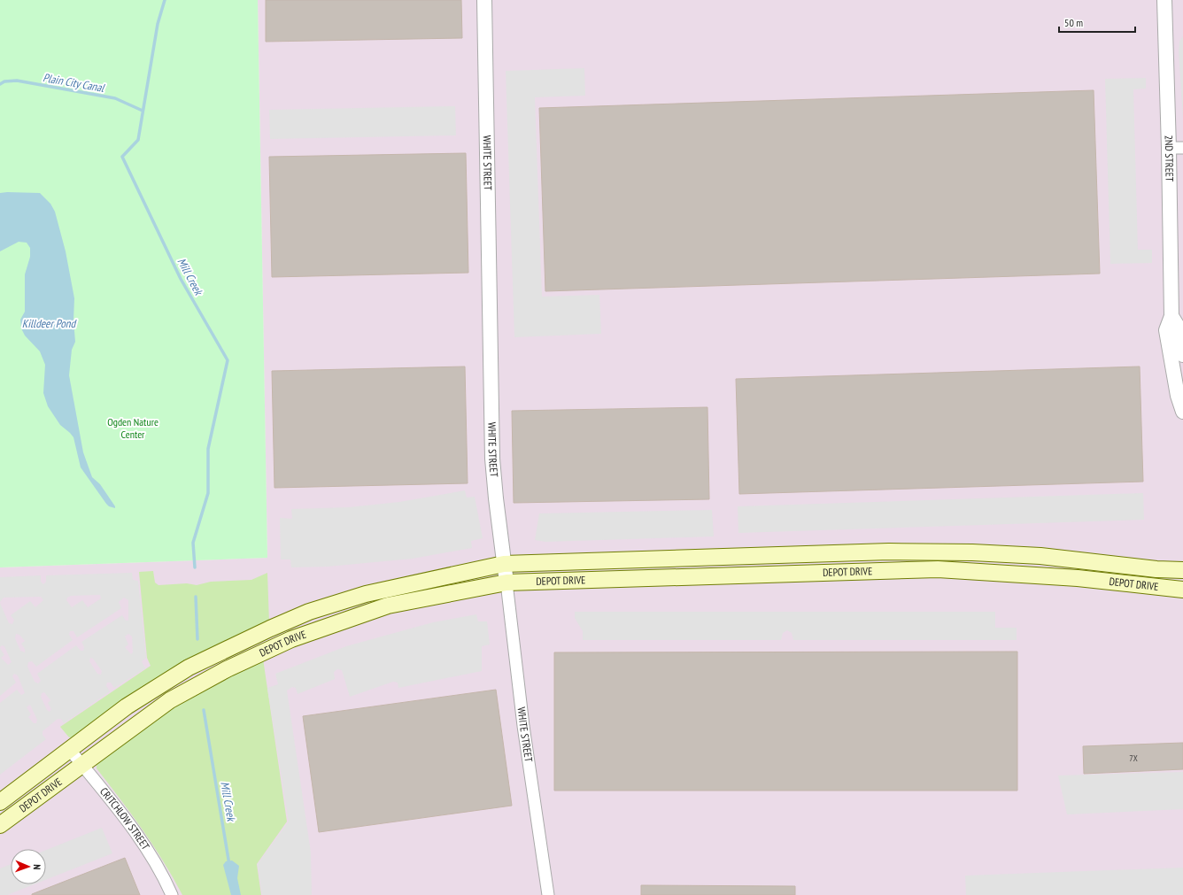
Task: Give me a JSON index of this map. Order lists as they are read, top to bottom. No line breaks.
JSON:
{"streets":{"main road":["DEPOT DRIVE"],"street":["2ND STREET","WHITE STREET","CRITCHLOW STREET"]},"crossings":[["WHITE STREET","DEPOT DRIVE"],["DEPOT DRIVE","CRITCHLOW STREET"]],"water":["Plain City Canal","Mill Creek","Killdeer Pond"],"parks":["Ogden Nature Center"],"house_numbers":["7X"],"scale_bar":"50 m","north":"right"}
